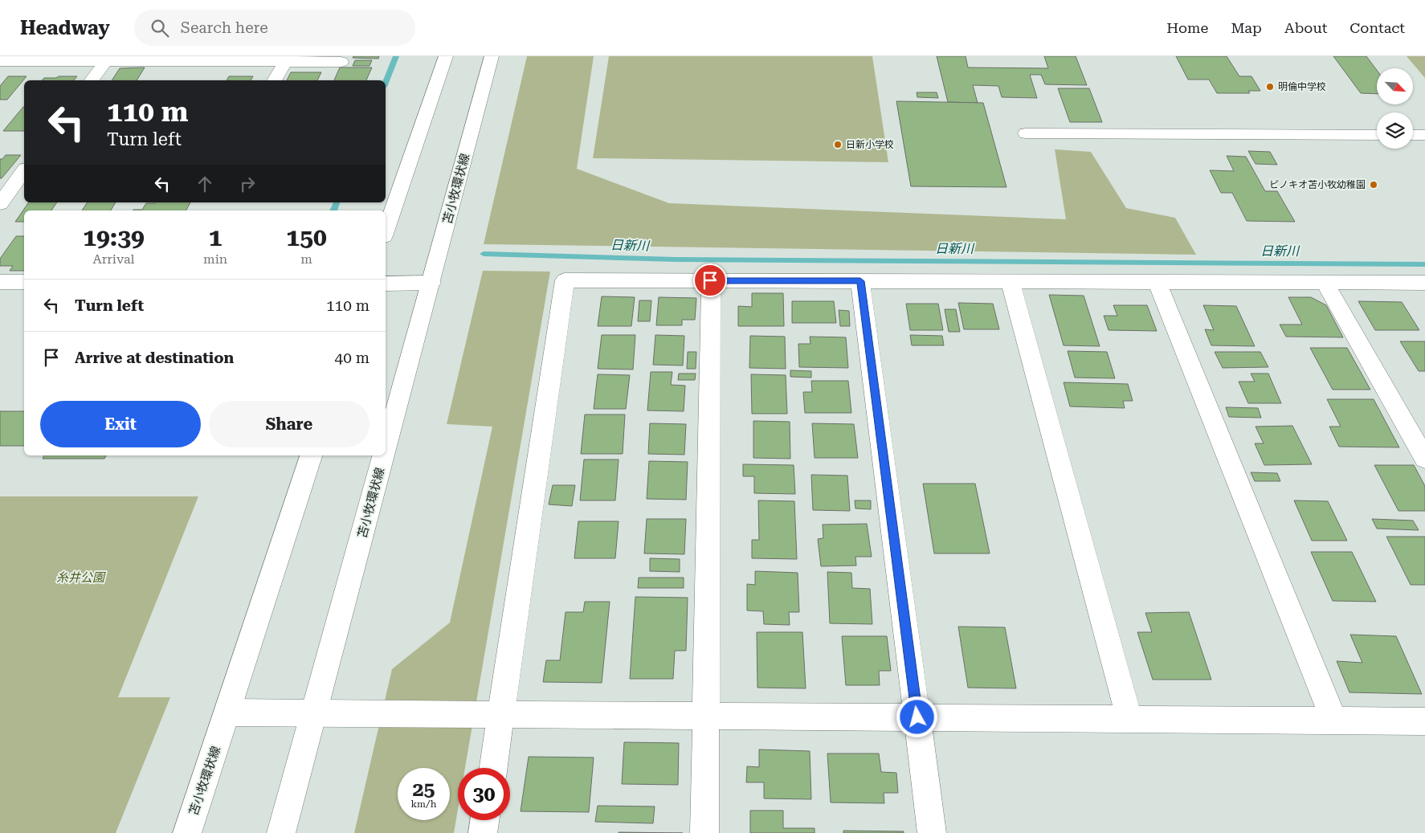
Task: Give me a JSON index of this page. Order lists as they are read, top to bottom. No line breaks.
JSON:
{"streets":{"street":["苫小牧環状線"]},"water":["日新川"],"parks":["糸井公園"],"places":["明倫中学校","日新小学校","ピノキオ苫小牧幼稚園"],"north":"bottom right","page":{"header":"Headway","search":"Search here","nav":["Home","Map","About","Contact"],"turn":["110 m","Turn left"],"eta":["19:39","Arrival","1","min","150","m"],"list":[{"name":"Turn left","value":"110 m"},{"name":"Arrive at destination","value":"40 m"}],"buttons":["Exit","Share"],"speed":"25 km/h","limit":"30"}}
